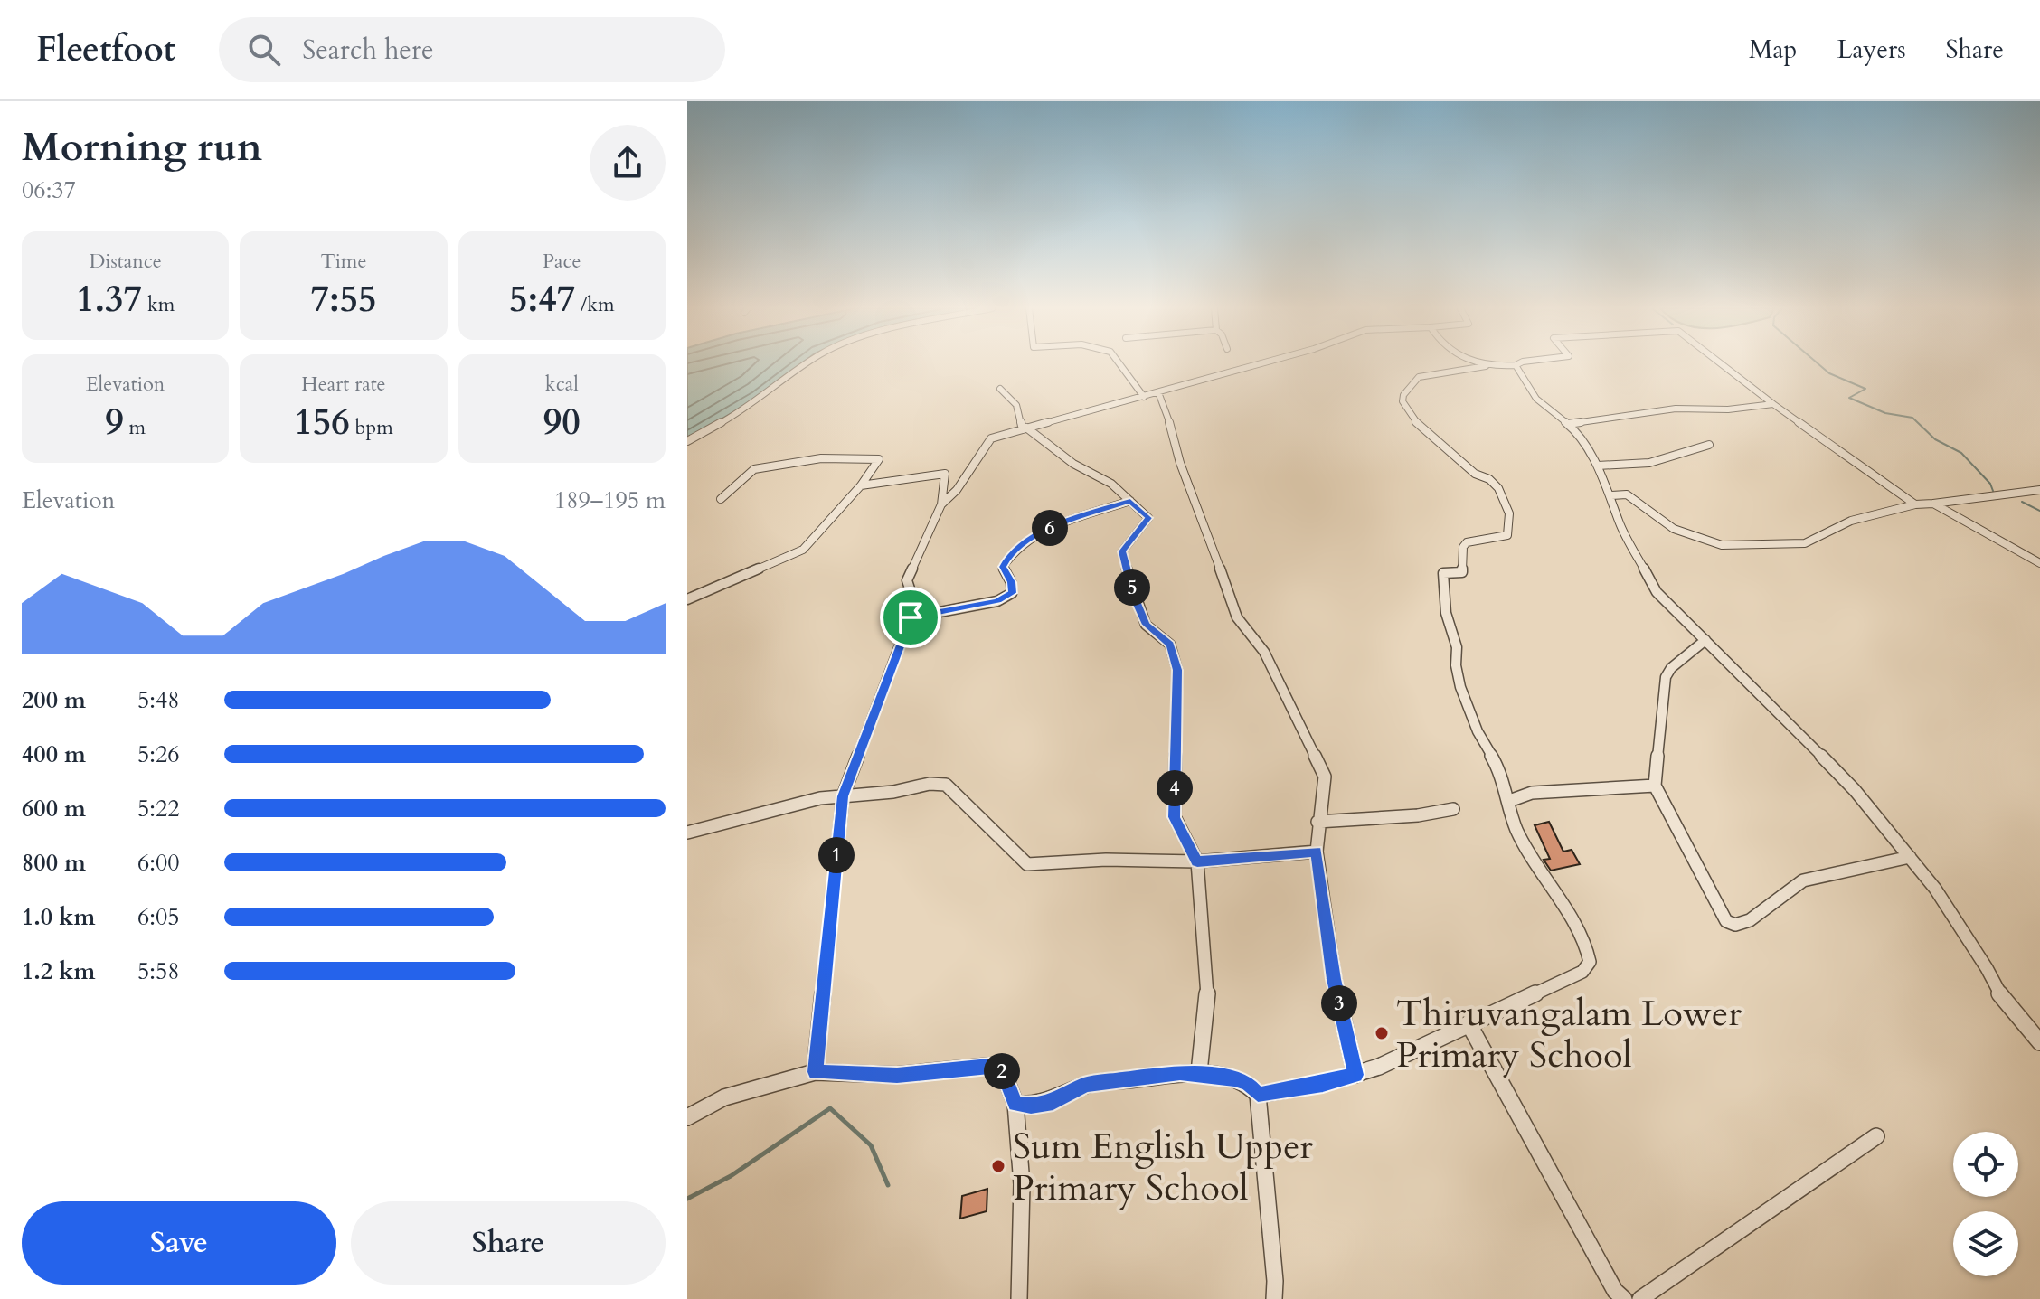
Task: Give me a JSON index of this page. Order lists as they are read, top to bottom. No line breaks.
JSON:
{"places":["Thiruvangalam Lower Primary School","Sum English Upper Primary School"],"page":{"header":"Fleetfoot","search":"Search here","nav":["Map","Layers","Share"],"heading":["Morning run","06:37"],"stats":[["Distance","1.37 km"],["Time","7:55"],["Pace","5:47 /km"],["Elevation","9 m"],["Heart rate","156 bpm"],["kcal","90"]],"chart":["Elevation","189–195 m"],"pins":["6","5","4","1","3","2"],"list":[{"name":"200 m","note":"5:48"},{"name":"400 m","note":"5:26"},{"name":"600 m","note":"5:22"},{"name":"800 m","note":"6:00"},{"name":"1.0 km","note":"6:05"},{"name":"1.2 km","note":"5:58"}],"buttons":["Save","Share"]}}
